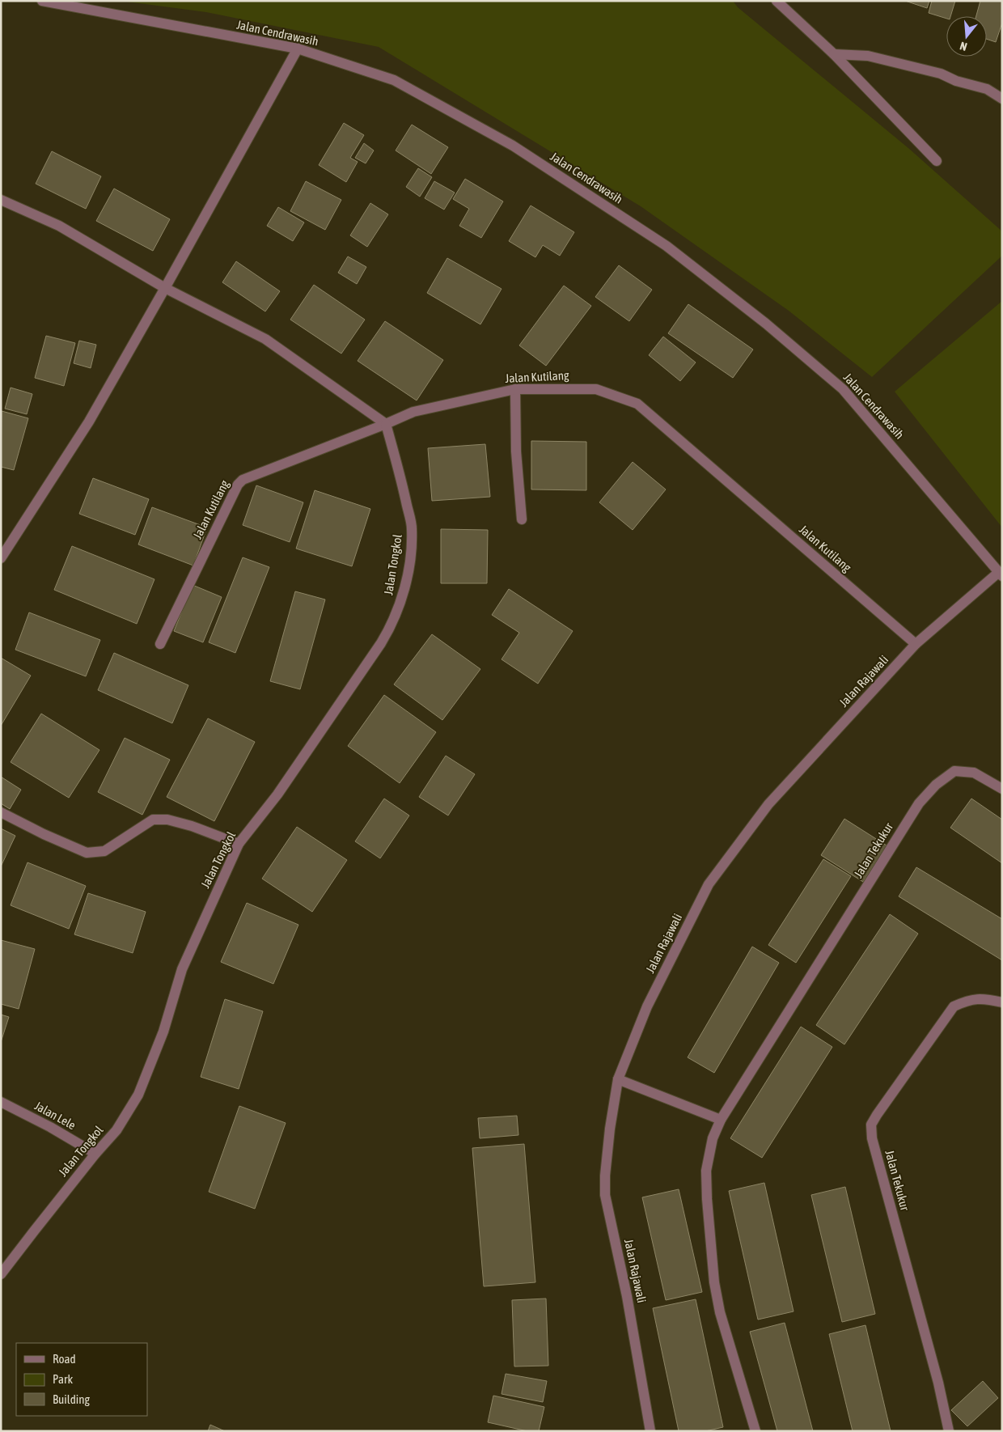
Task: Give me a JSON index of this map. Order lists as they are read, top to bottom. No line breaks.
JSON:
{"streets":{"street":["Jalan Cendrawasih","Jalan Kutilang","Jalan Tongkol","Jalan Rajawali","Jalan Tekukur","Jalan Lele"]},"crossings":[["Jalan Cendrawasih","Jalan Rajawali"],["Jalan Kutilang","Jalan Tongkol"],["Jalan Kutilang","Jalan Rajawali"],["Jalan Tongkol","Jalan Lele"]],"legend":["Road","Park","Building"],"north":"bottom"}
